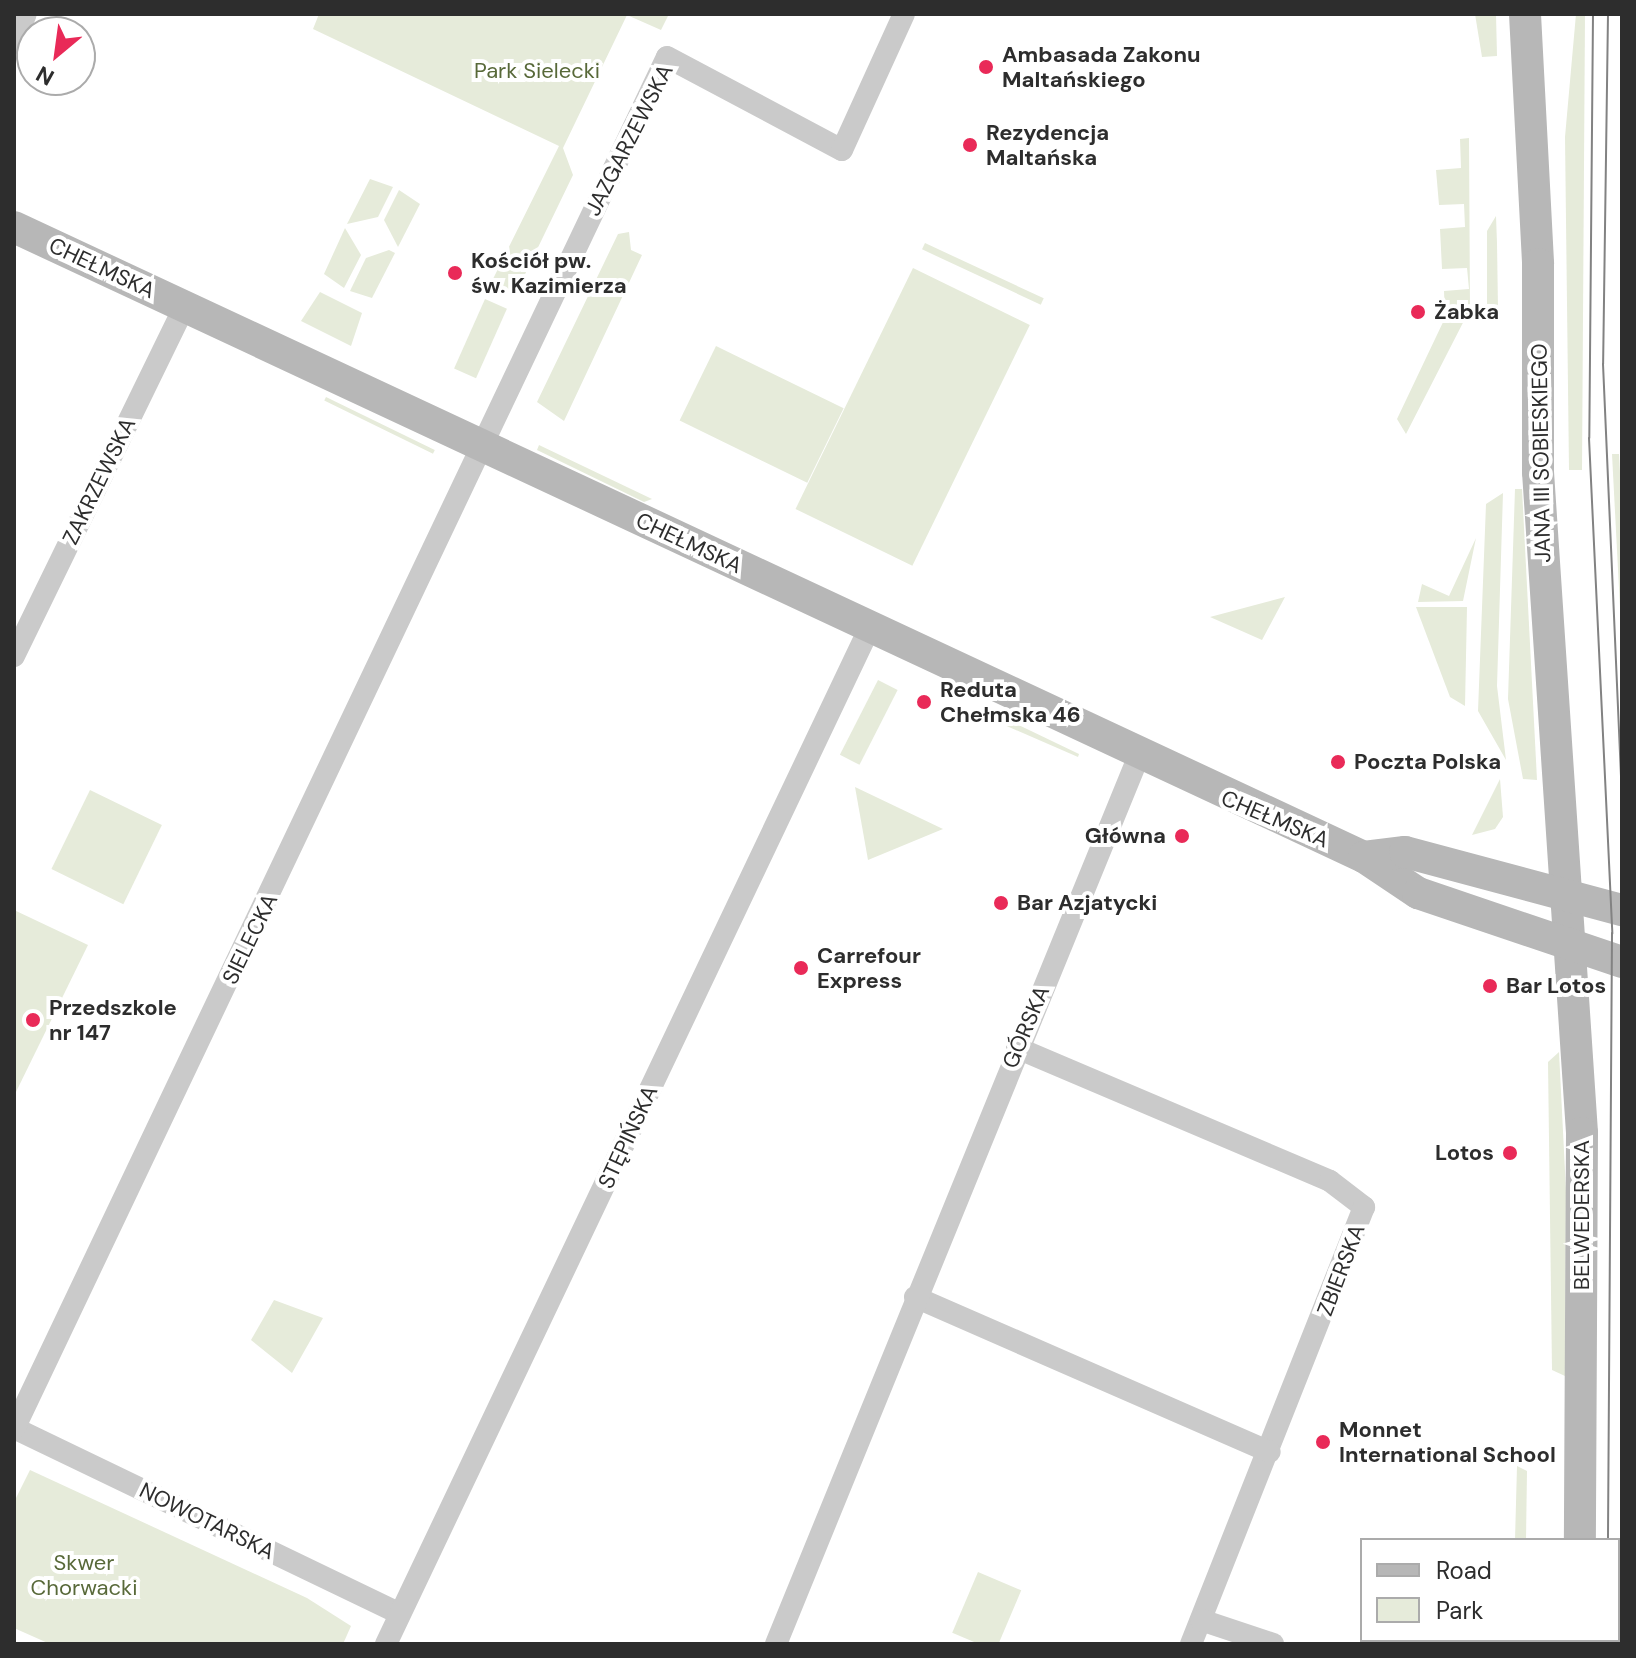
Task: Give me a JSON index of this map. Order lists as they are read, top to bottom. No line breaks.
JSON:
{"streets":{"street":["JAZGARZEWSKA","CHEŁMSKA","JANA III SOBIESKIEGO","ZAKRZEWSKA","SIELECKA","GÓRSKA","STĘPIŃSKA","BELWEDERSKA","ZBIERSKA","NOWOTARSKA"]},"crossings":[["JAZGARZEWSKA","CHEŁMSKA"],["JAZGARZEWSKA","SIELECKA"],["CHEŁMSKA","ZAKRZEWSKA"],["CHEŁMSKA","SIELECKA"],["CHEŁMSKA","GÓRSKA"],["CHEŁMSKA","STĘPIŃSKA"],["CHEŁMSKA","BELWEDERSKA"],["JANA III SOBIESKIEGO","BELWEDERSKA"],["SIELECKA","NOWOTARSKA"],["GÓRSKA","ZBIERSKA"],["STĘPIŃSKA","NOWOTARSKA"]],"parks":["Park Sielecki","Skwer Chorwacki"],"places":["Ambasada Zakonu Maltańskiego","Rezydencja Maltańska","Kościół pw. św. Kazimierza","Żabka","Reduta Chełmska 46","Poczta Polska","Główna","Bar Azjatycki","Carrefour Express","Bar Lotos","Przedszkole nr 147","Lotos","Monnet International School"],"legend":["Road","Park"],"north":"bottom left"}
